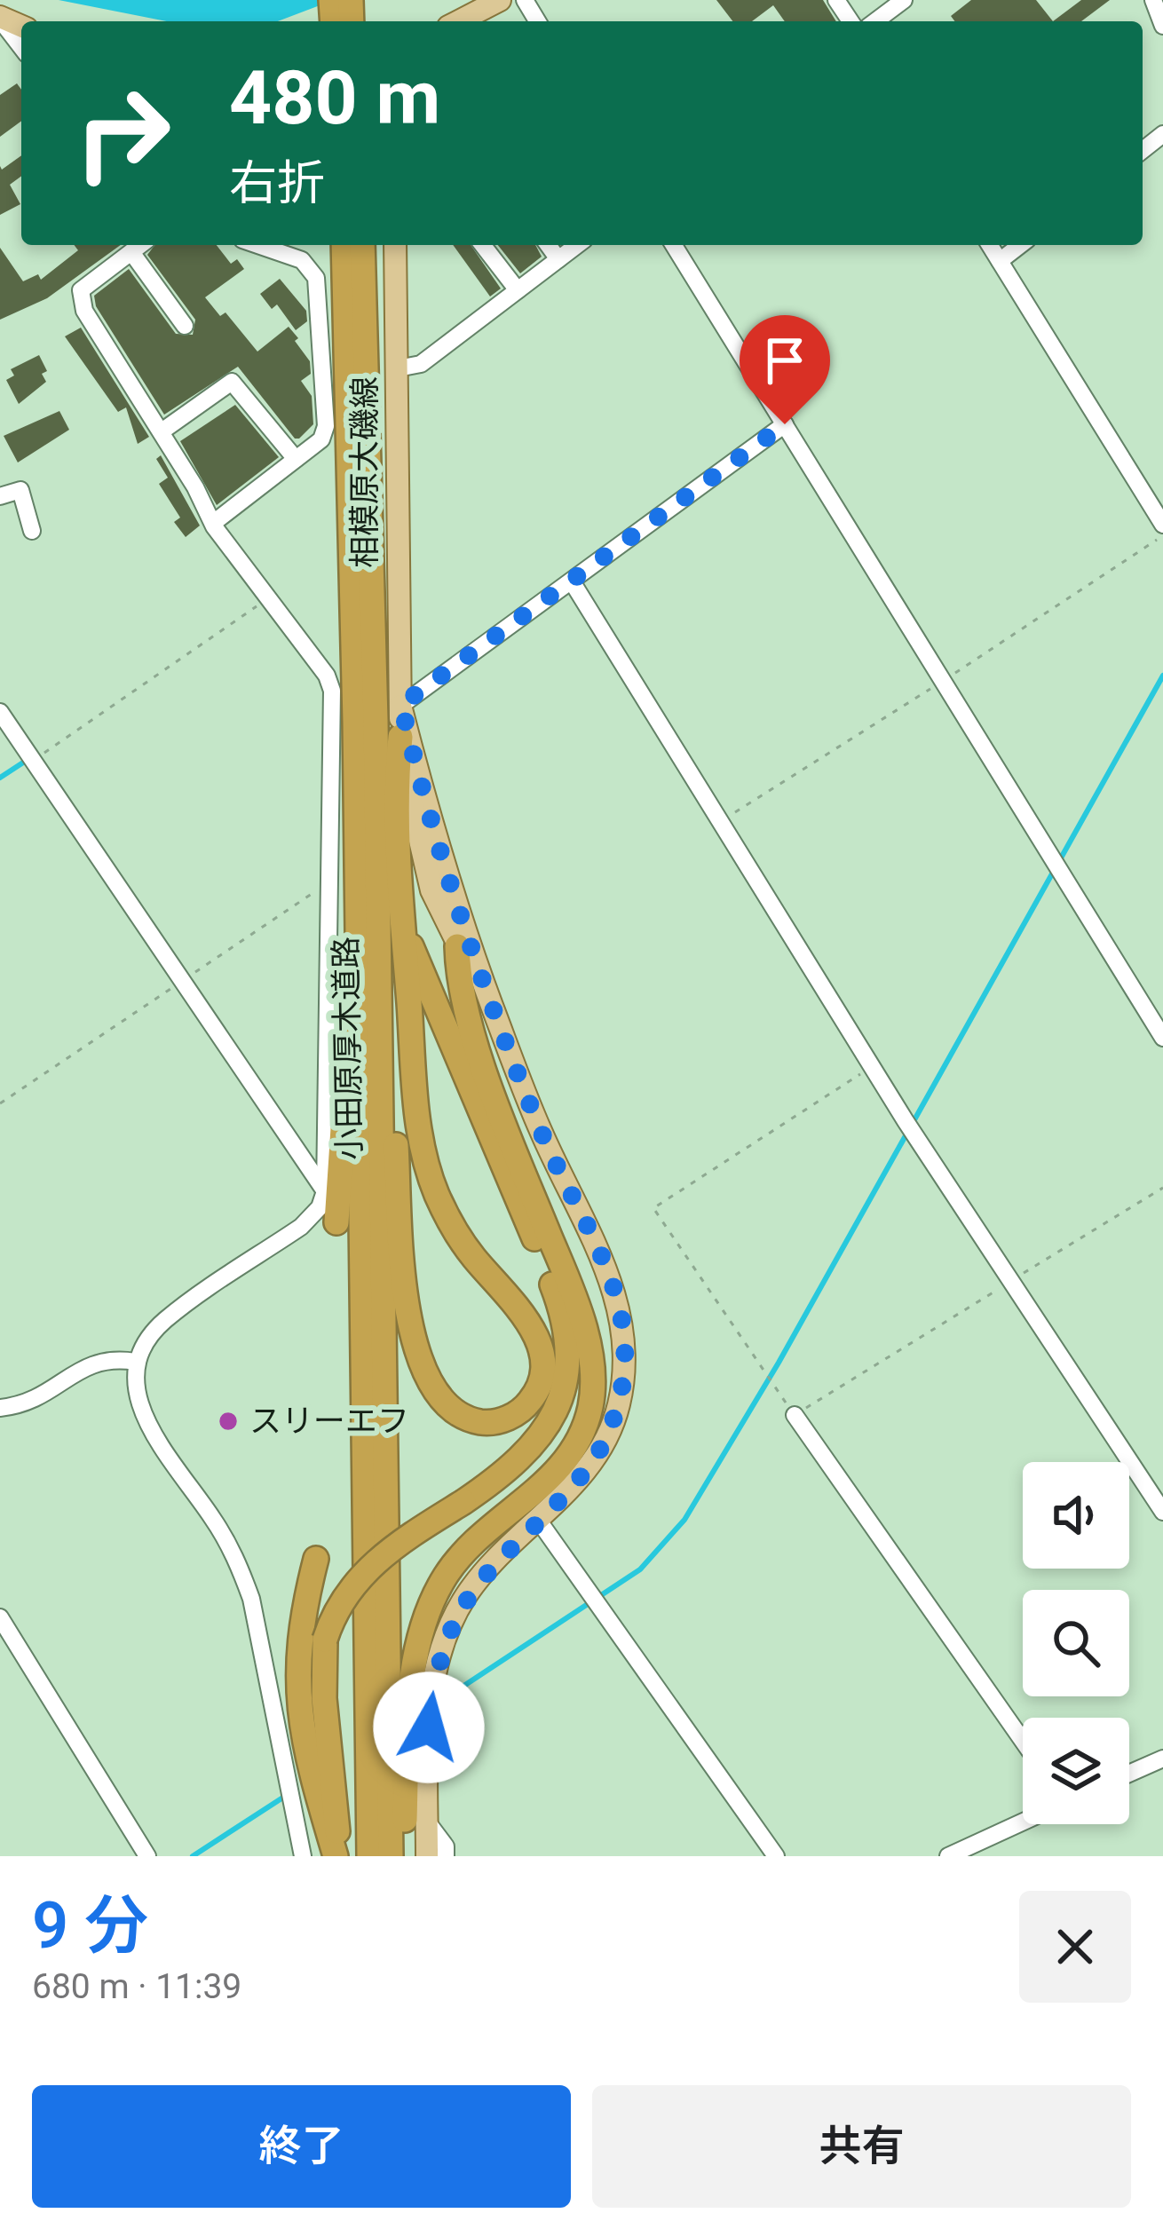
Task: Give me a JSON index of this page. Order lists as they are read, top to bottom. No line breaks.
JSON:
{"streets":{"highway":["小田原厚木道路"],"main road":["相模原大磯線"]},"places":["スリーエフ"],"page":{"turn":["480 m","右折"],"heading":["9 分","680 m · 11:39"],"buttons":["終了","共有"]}}
